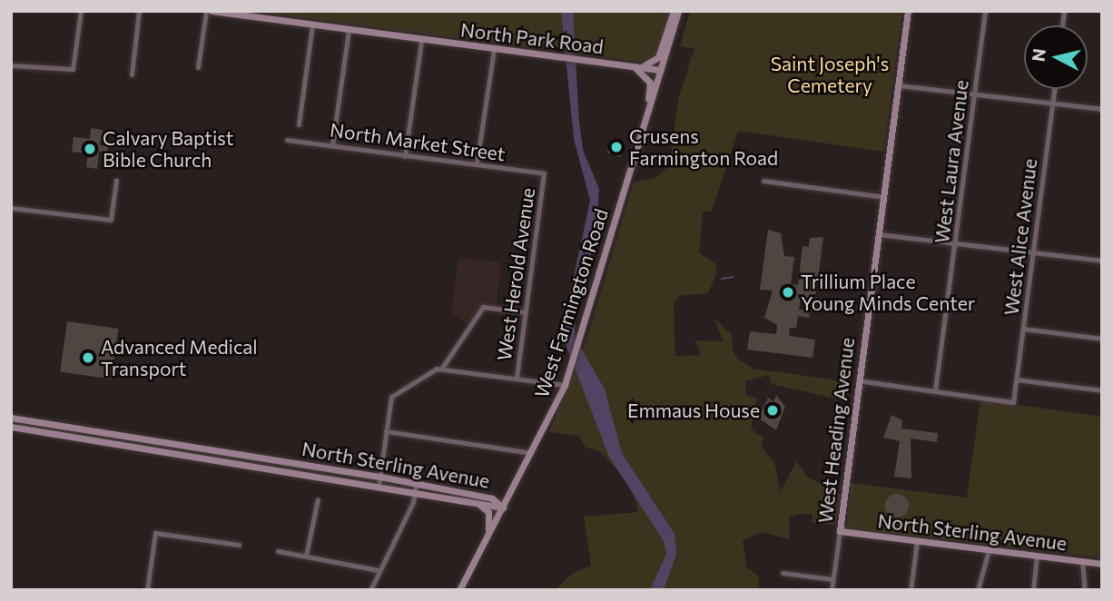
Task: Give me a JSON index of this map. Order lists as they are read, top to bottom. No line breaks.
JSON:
{"streets":{"main road":["North Park Road","West Farmington Road","West Heading Avenue","North Sterling Avenue"],"street":["North Market Street","West Laura Avenue","West Alice Avenue","West Herold Avenue"]},"crossings":[["North Park Road","West Farmington Road"],["North Market Street","West Herold Avenue"],["West Laura Avenue","West Alice Avenue"],["West Farmington Road","North Sterling Avenue"],["West Heading Avenue","North Sterling Avenue"]],"parks":["Saint Joseph's Cemetery"],"places":["Crusens Farmington Road","Calvary Baptist Bible Church","Trillium Place Young Minds Center","Advanced Medical Transport","Emmaus House"],"north":"left"}
